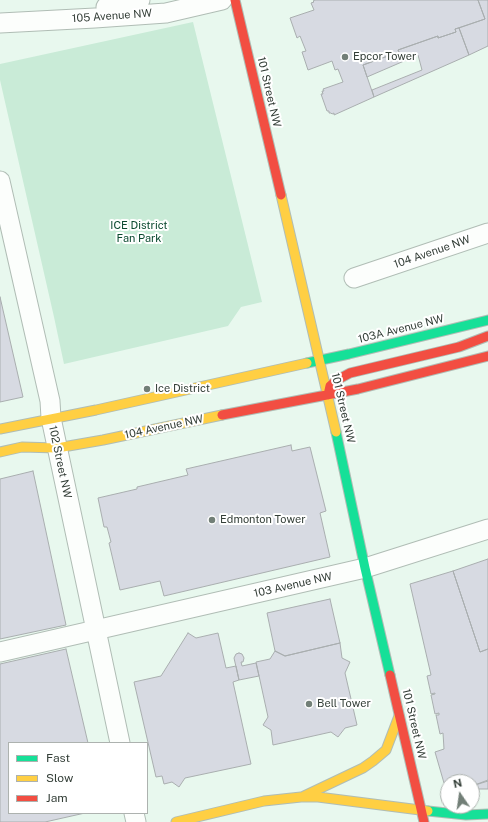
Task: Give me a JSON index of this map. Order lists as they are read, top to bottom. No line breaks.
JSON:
{"streets":{"main road":["101 Street NW","104 Avenue NW","103A Avenue NW"],"street":["105 Avenue NW","102 Street NW","103 Avenue NW"]},"crossings":[["101 Street NW","104 Avenue NW"],["101 Street NW","103A Avenue NW"],["101 Street NW","103 Avenue NW"],["104 Avenue NW","102 Street NW"],["102 Street NW","103 Avenue NW"]],"parks":["ICE District Fan Park"],"places":["Epcor Tower","Ice District","Edmonton Tower","Bell Tower"],"legend":["Fast","Slow","Jam"],"north":"top"}
